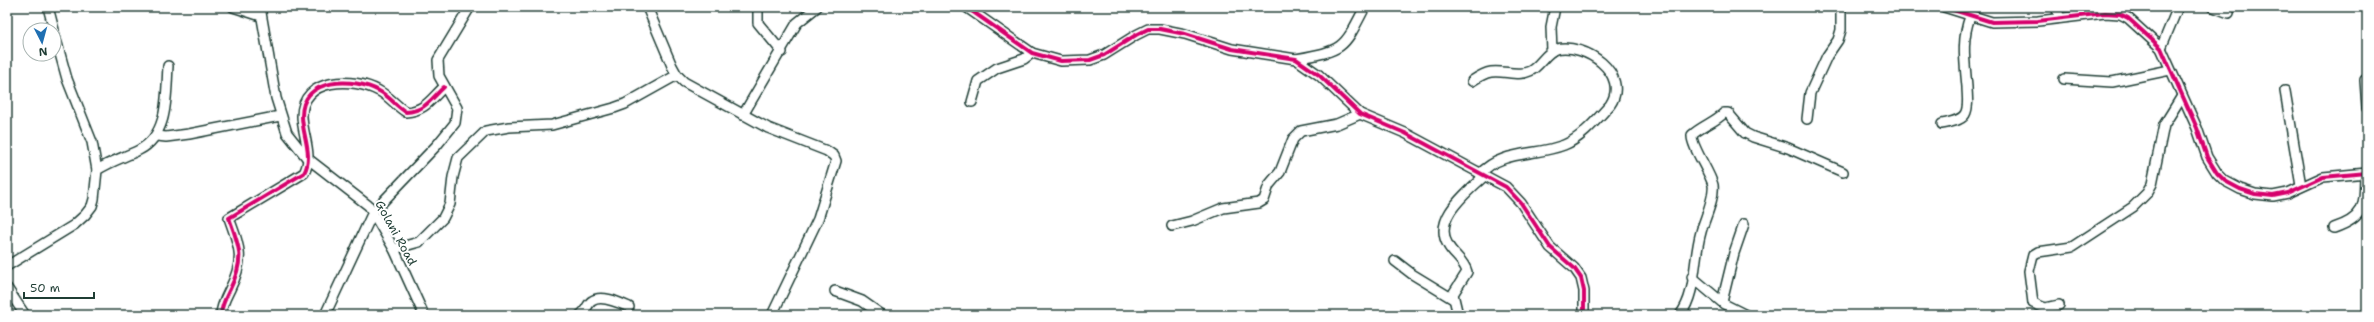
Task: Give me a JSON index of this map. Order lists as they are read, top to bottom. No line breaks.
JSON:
{"streets":{"street":["Golani Road"]},"scale_bar":"50 m","north":"bottom"}
